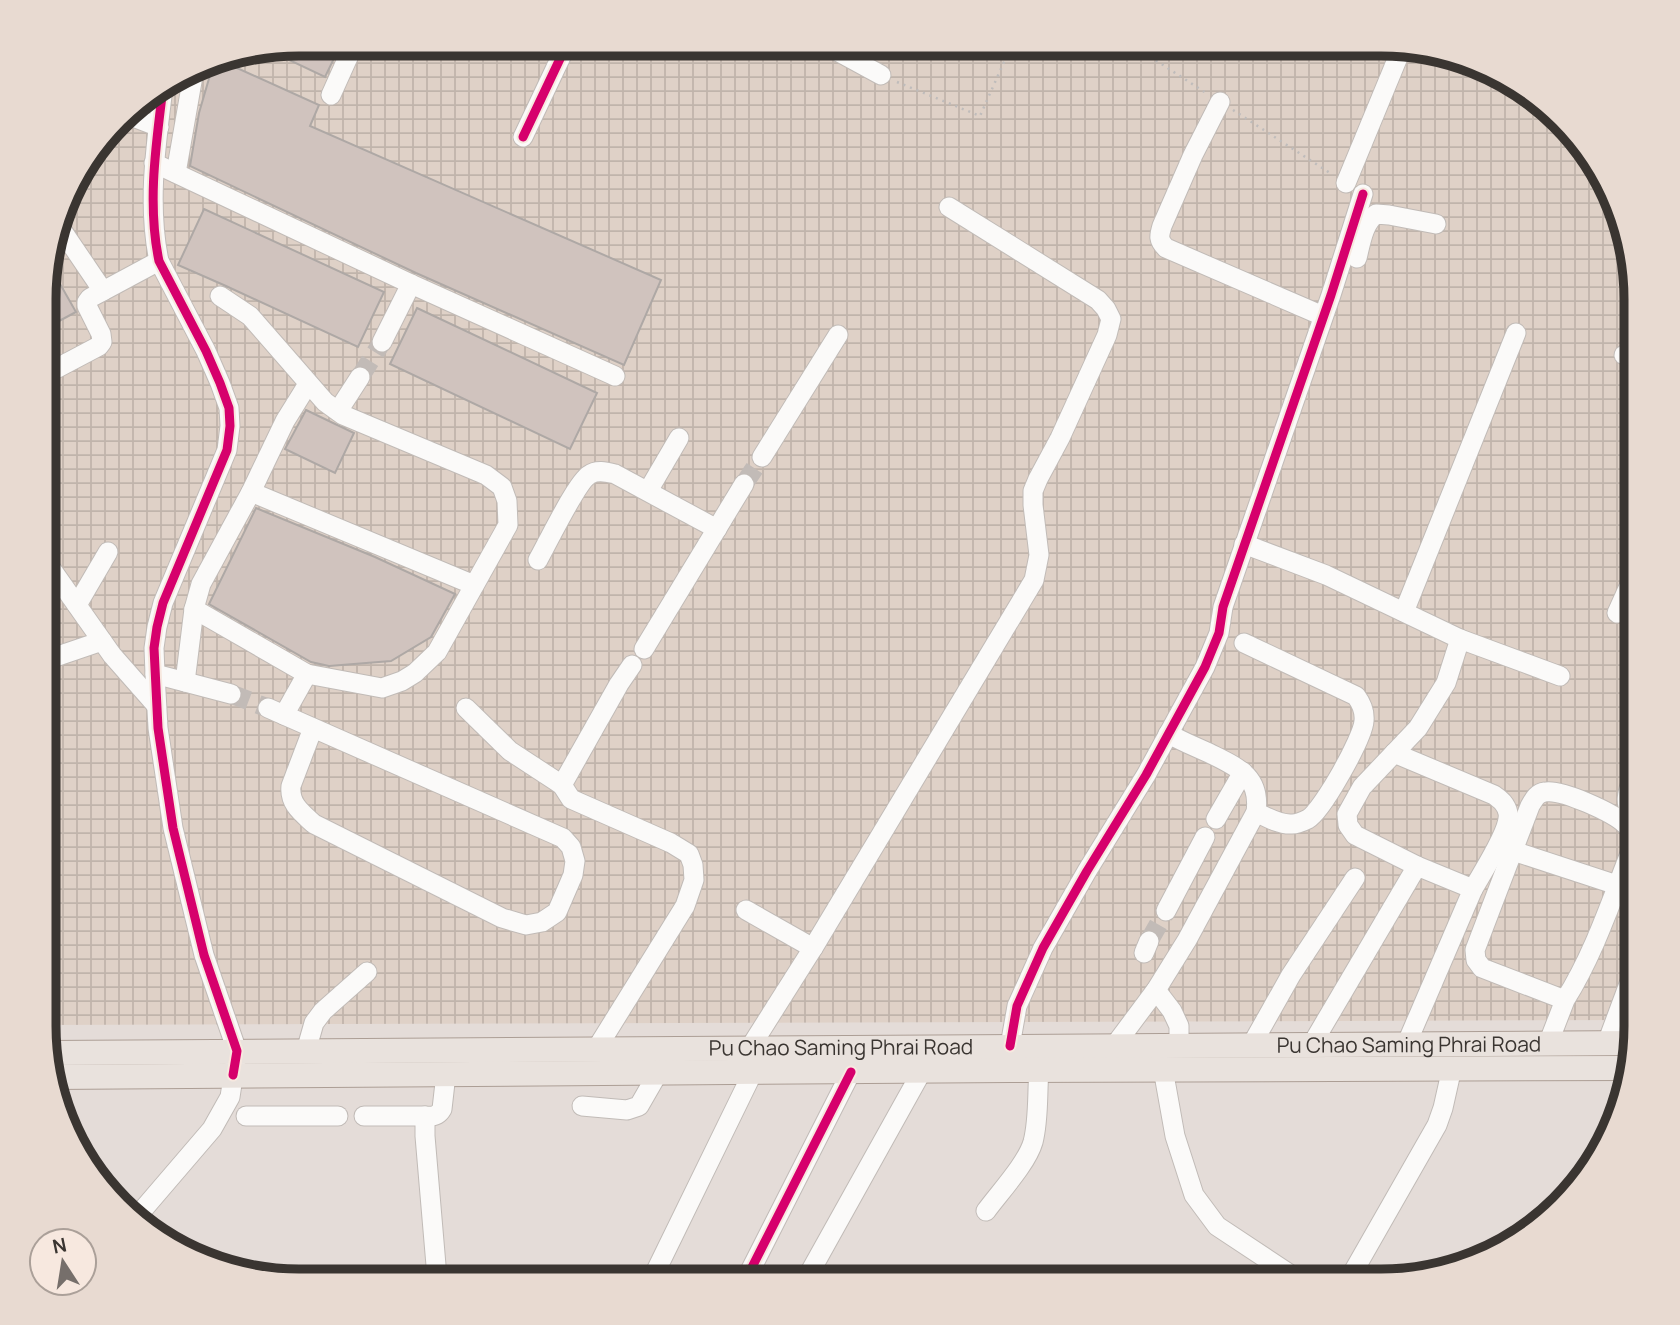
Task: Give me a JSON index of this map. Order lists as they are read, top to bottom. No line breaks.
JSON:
{"streets":{"main road":["Pu Chao Saming Phrai Road"]},"north":"top"}
